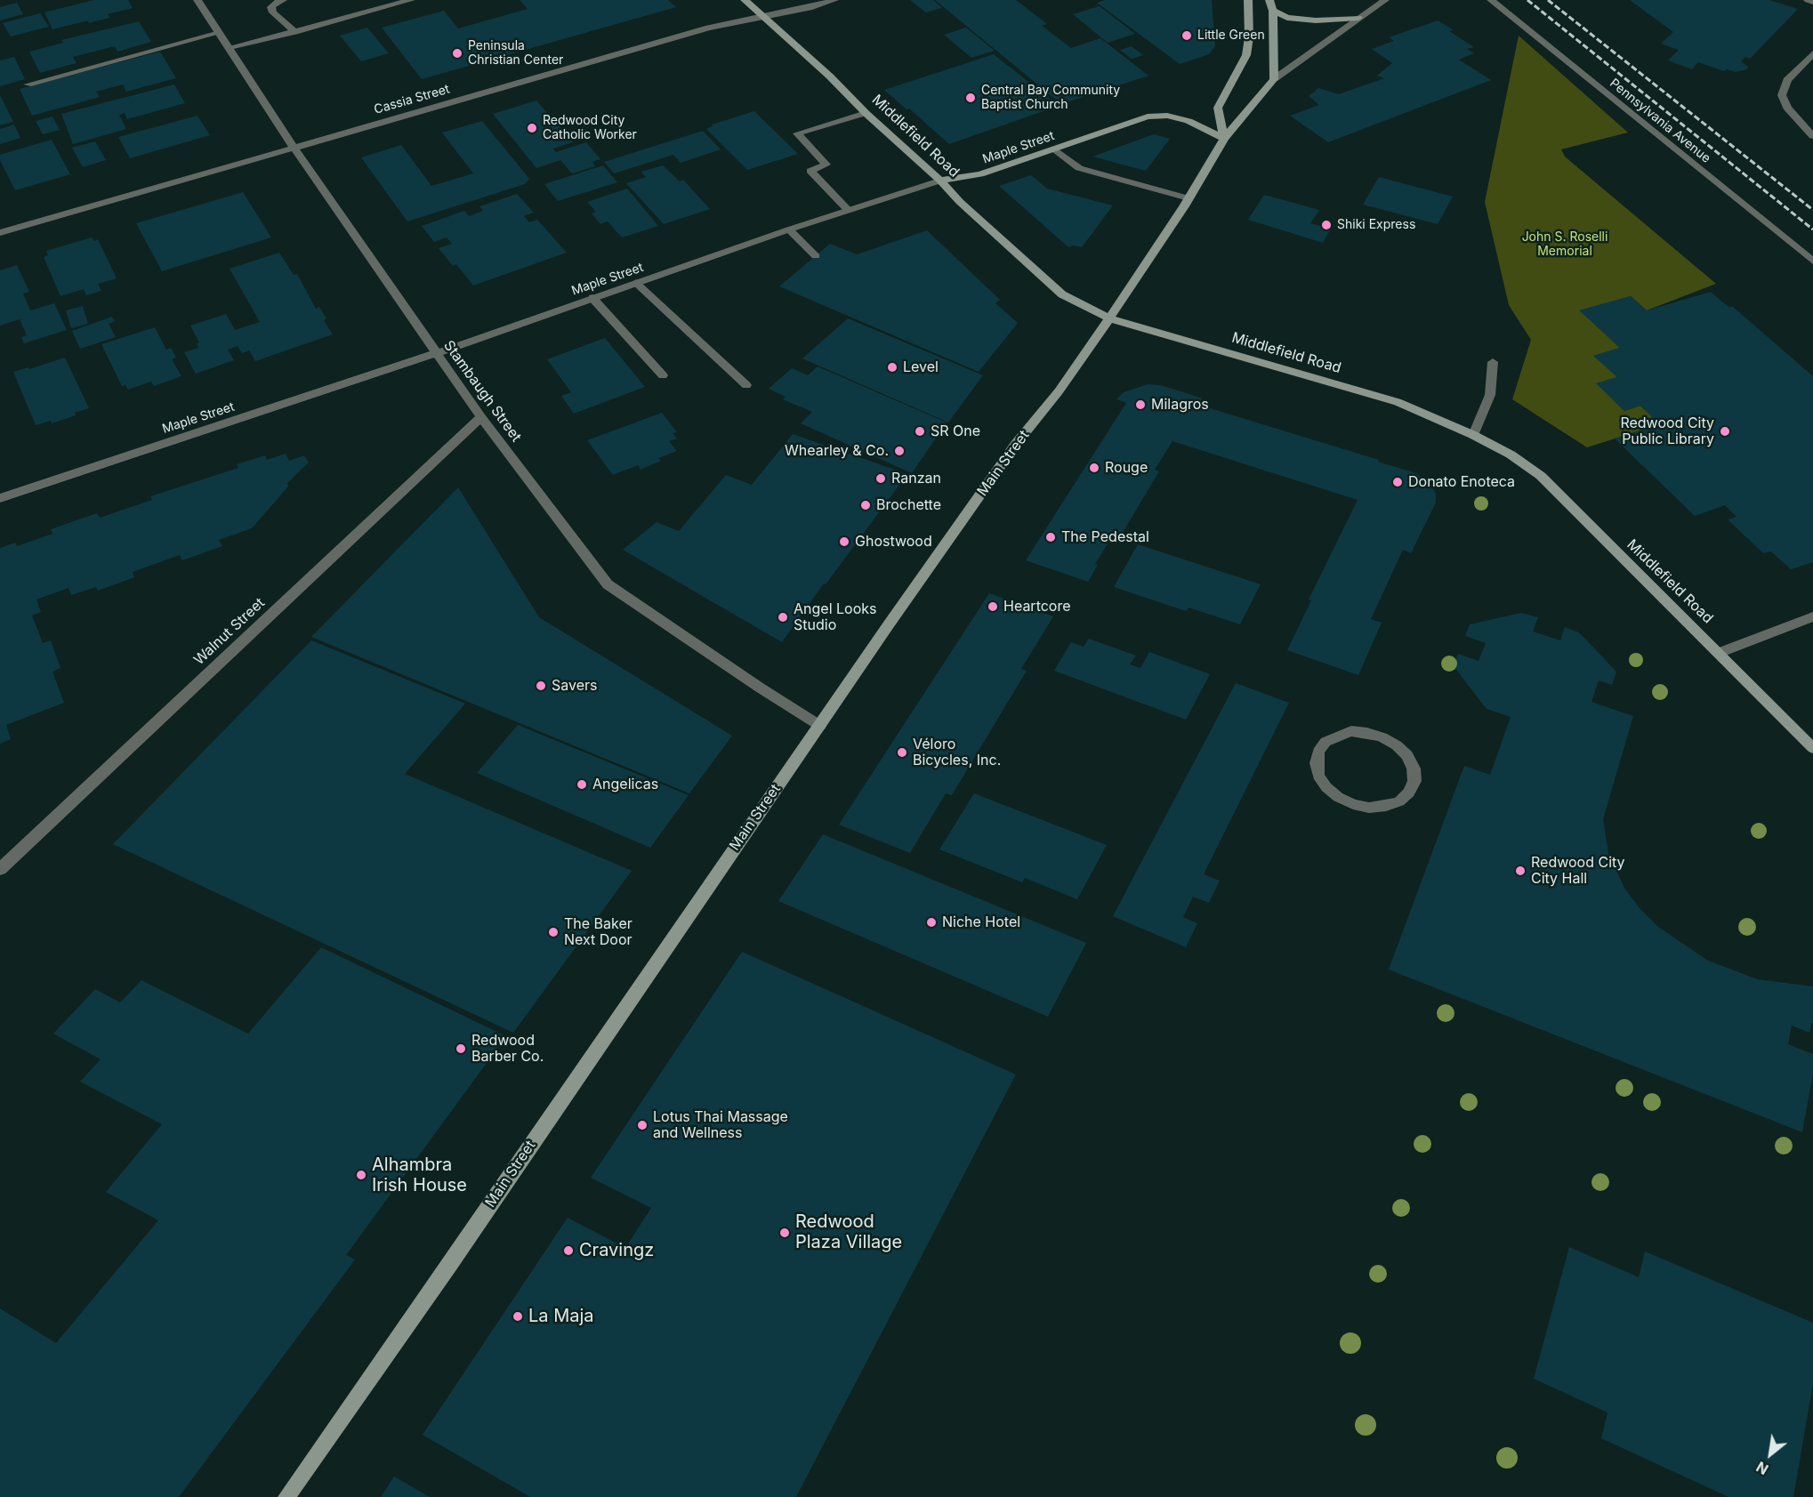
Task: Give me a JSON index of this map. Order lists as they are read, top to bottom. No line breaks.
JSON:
{"streets":{"street":["Cassia Street","Pennsylvania Avenue","Middlefield Road","Maple Street","Stambaugh Street","Main Street","Walnut Street"]},"crossings":[["Cassia Street","Middlefield Road"],["Cassia Street","Stambaugh Street"],["Middlefield Road","Maple Street"],["Middlefield Road","Main Street"],["Maple Street","Stambaugh Street"],["Maple Street","Main Street"],["Stambaugh Street","Main Street"],["Stambaugh Street","Walnut Street"]],"parks":["John S. Roselli Memorial"],"places":["Little Green","Peninsula Christian Center","Central Bay Community Baptist Church","Redwood City Catholic Worker","Shiki Express","Level","Milagros","SR One","Redwood City Public Library","Whearley & Co.","Rouge","Ranzan","Donato Enoteca","Brochette","The Pedestal","Ghostwood","Heartcore","Angel Looks Studio","Savers","Véloro Bicycles, Inc.","Angelicas","Redwood City City Hall","Niche Hotel","The Baker Next Door","Redwood Barber Co.","Lotus Thai Massage and Wellness","Alhambra Irish House","Redwood Plaza Village","Cravingz","La Maja"],"north":"bottom left"}
